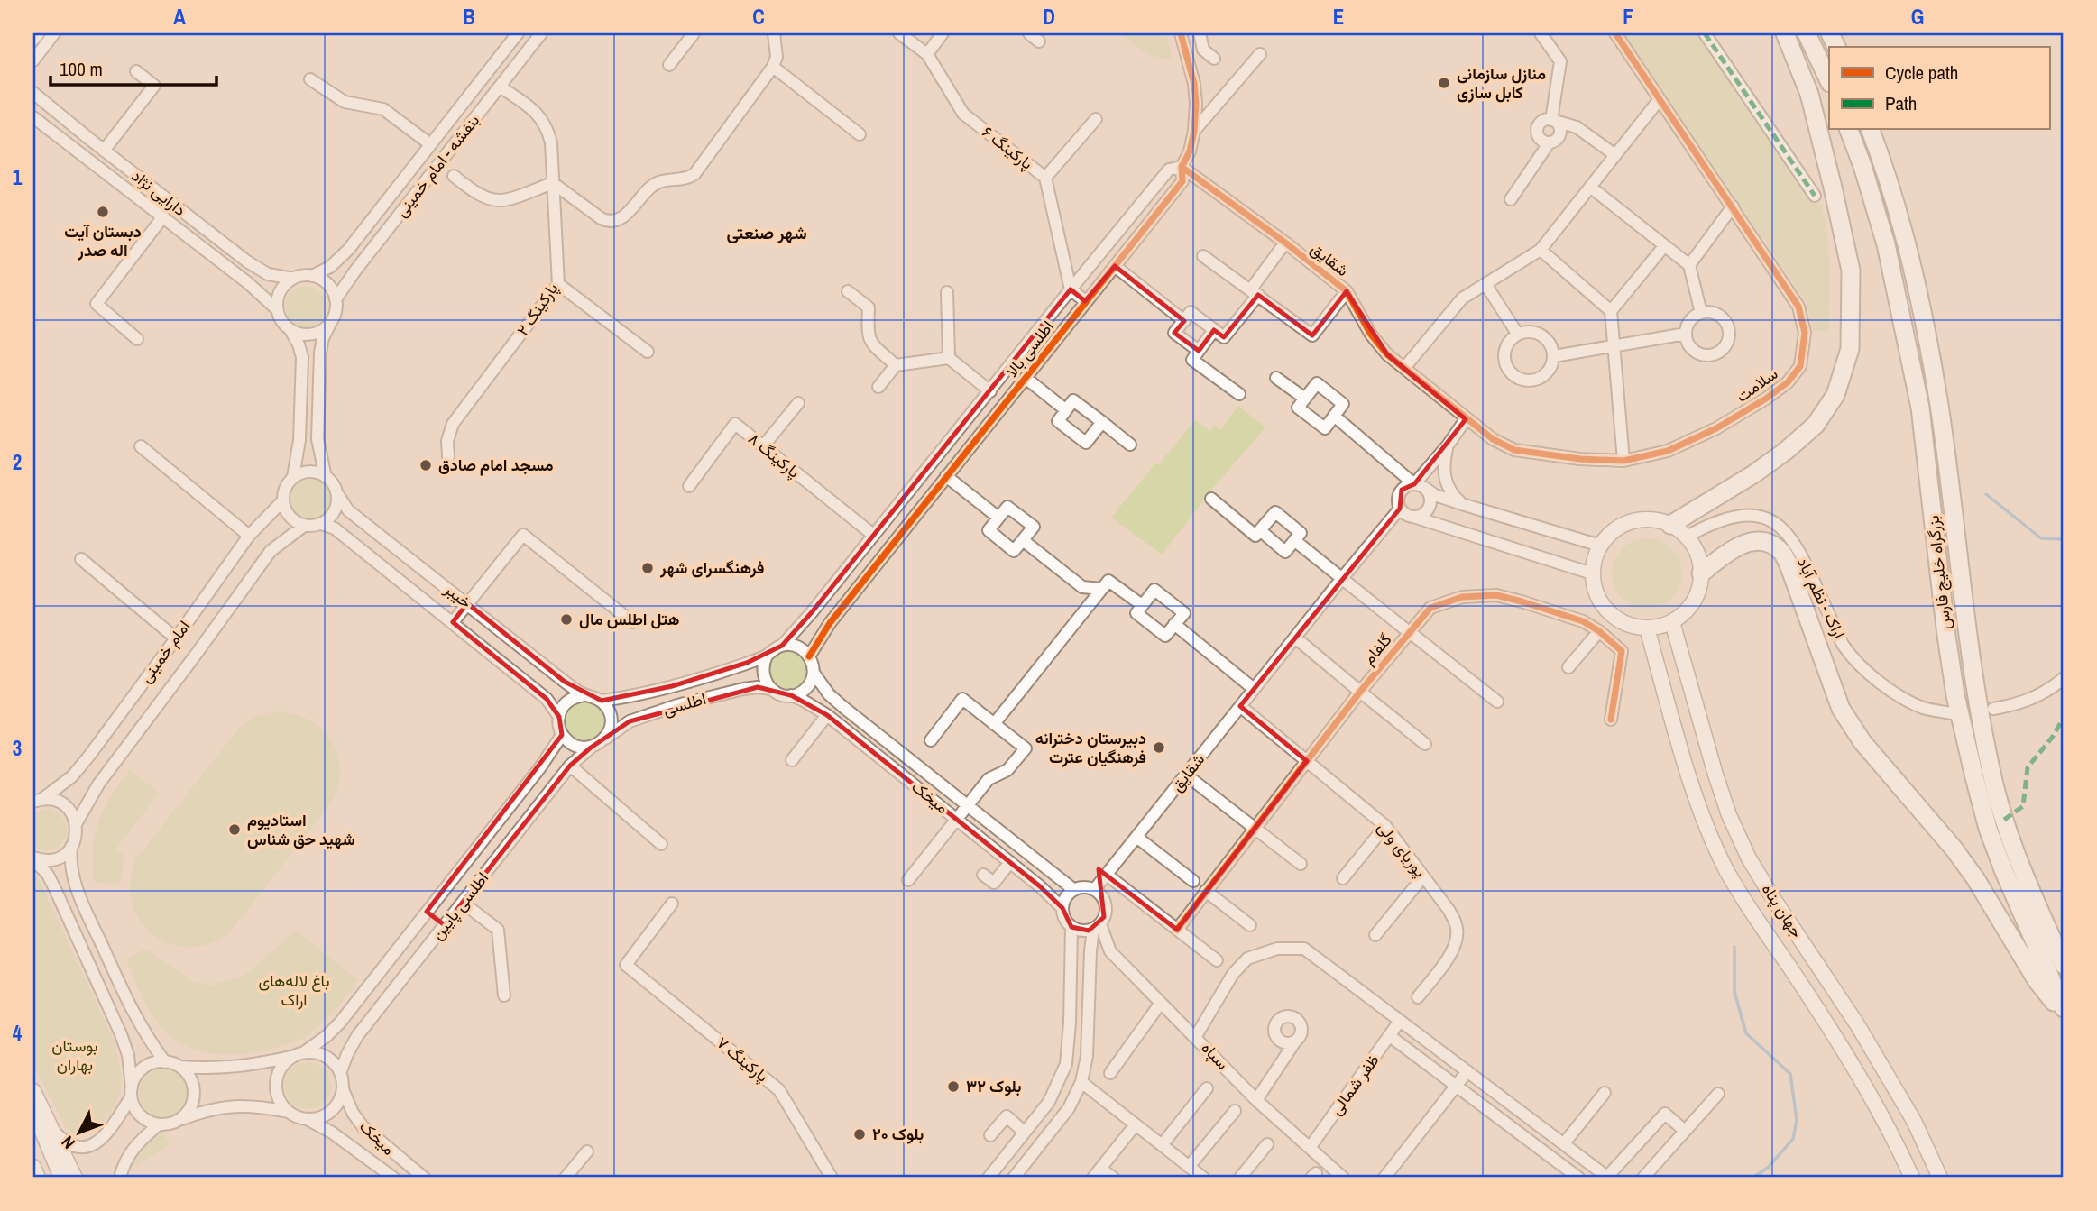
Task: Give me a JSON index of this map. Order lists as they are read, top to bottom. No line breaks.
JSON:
{"streets":{"highway":["بزرگراه خلیج فارس"],"main road":["جهان پناه"],"street":["پارکینگ ۶","بنفشه - امام خمینی","دارایی نژاد","شقایق","پارکینگ ۲","اطلسی بالا","سلامت","پارکینگ ۸","خیبر","اراک - نظم آباد","گلفام","امام خمینی","اطلسی","میخک","پوریای ولی","اطلسی پایین","سپاه","پارکینگ ۷","ظفر شمالی"]},"crossings":[["پارکینگ ۶","اطلسی بالا"],["بنفشه - امام خمینی","دارایی نژاد"],["بنفشه - امام خمینی","پارکینگ ۲"],["شقایق","اطلسی بالا"],["شقایق","سلامت"],["شقایق","میخک"],["شقایق","پوریای ولی"],["شقایق","سپاه"],["اطلسی بالا","پارکینگ ۸"],["اطلسی بالا","اطلسی"],["اطلسی بالا","میخک"],["خیبر","امام خمینی"],["خیبر","اطلسی"],["خیبر","اطلسی پایین"],["اراک - نظم آباد","جهان پناه"],["گلفام","پوریای ولی"],["اطلسی","میخک"],["اطلسی","اطلسی پایین"],["میخک","اطلسی پایین"],["میخک","سپاه"],["سپاه","ظفر شمالی"]],"districts":["شهر صنعتی"],"parks":["باغ لاله‌های اراک","بوستان بهاران"],"places":["منازل سازمانی کابل سازی","دبستان آیت اله صدر","مسجد امام صادق","فرهنگسرای شهر","هتل اطلس مال","دبیرستان دخترانه فرهنگیان عترت","استادیوم شهید حق شناس","بلوک ۳۲","بلوک ۲۰"],"legend":["Cycle path","Path"],"scale_bar":"100 m","north":"bottom left","grid":{"columns":["A","B","C","D","E","F","G"],"rows":["1","2","3","4"]}}
